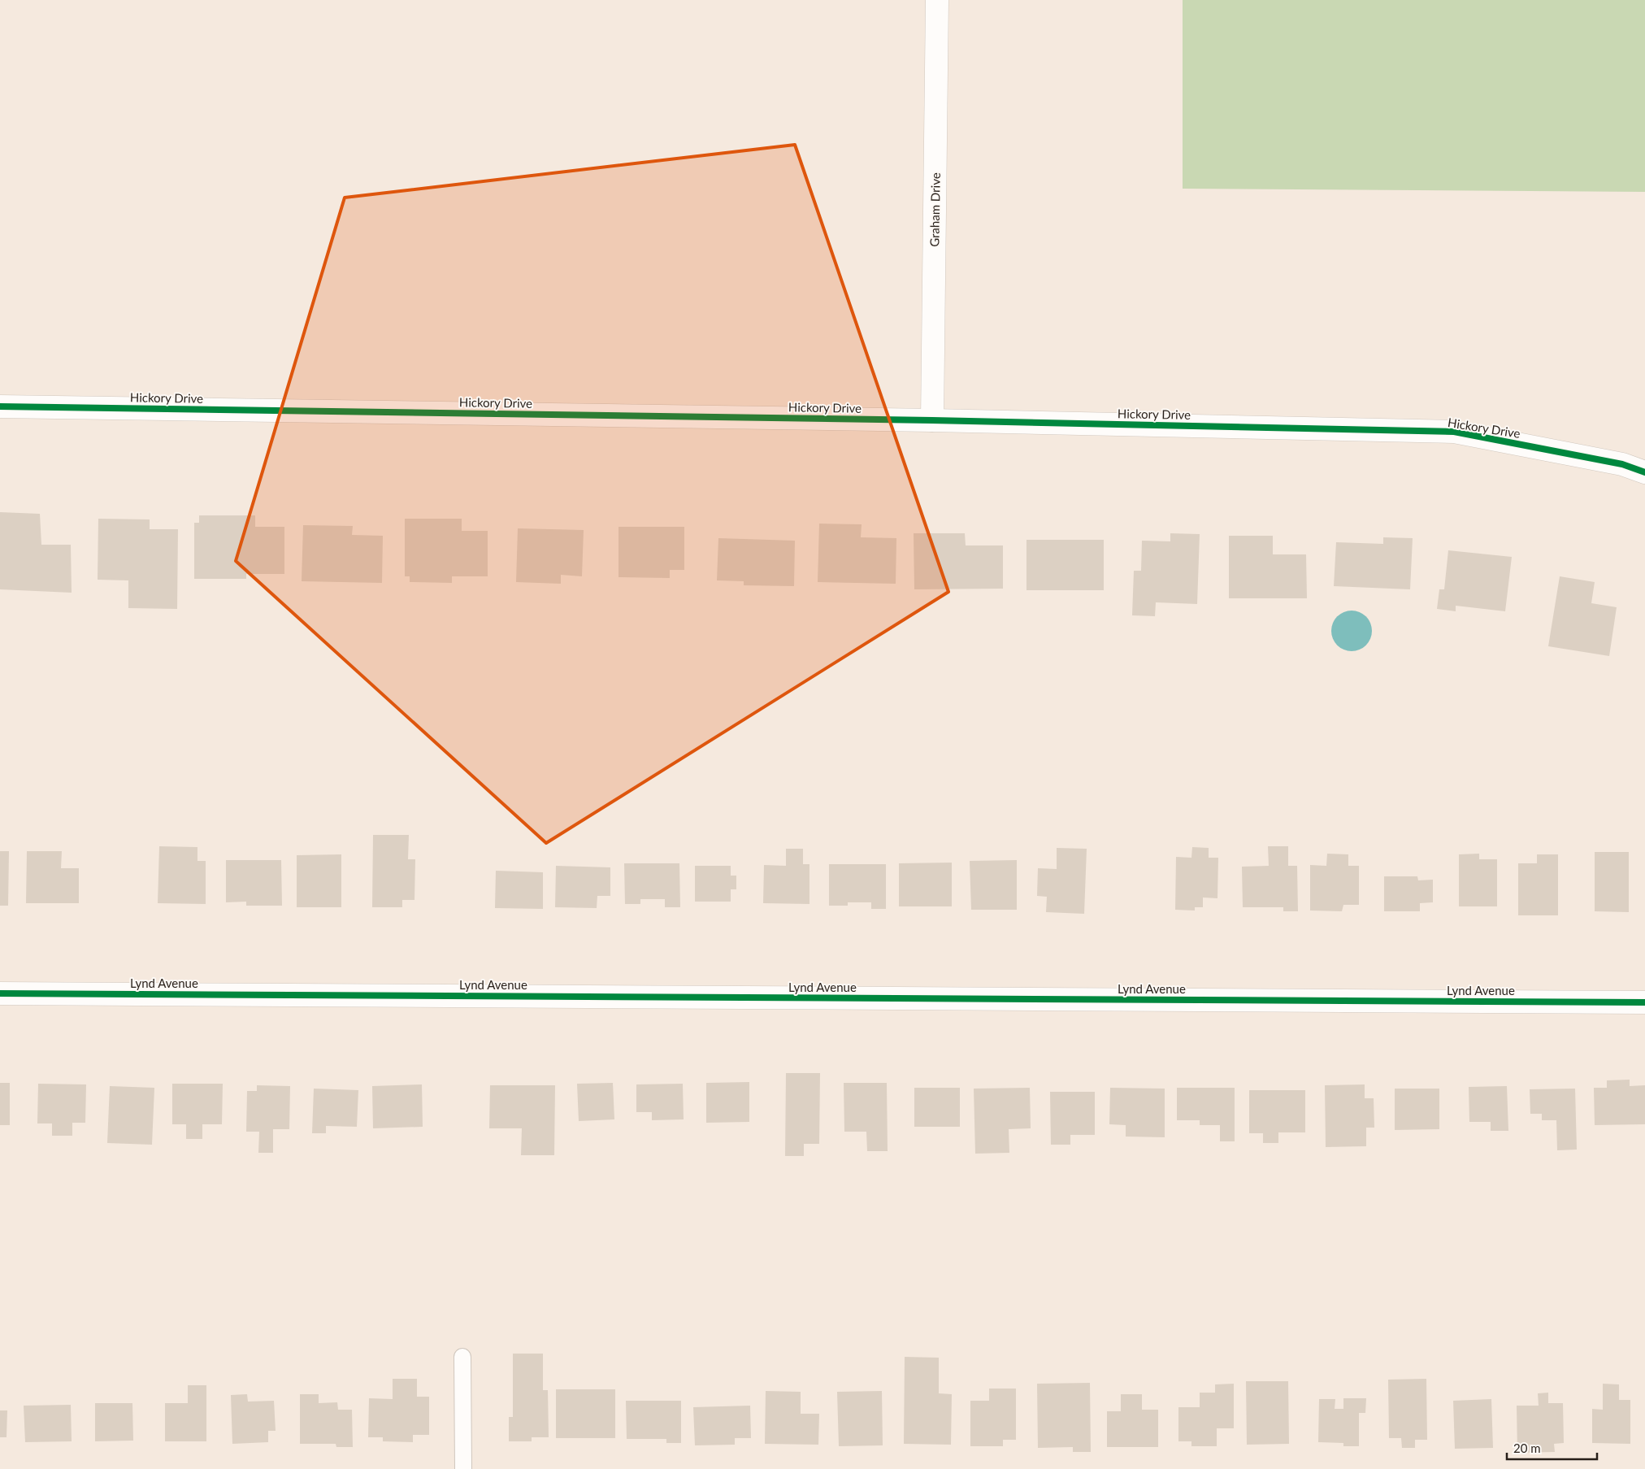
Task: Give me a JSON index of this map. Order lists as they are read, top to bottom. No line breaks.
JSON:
{"streets":{"street":["Graham Drive","Hickory Drive","Lynd Avenue"]},"crossings":[["Graham Drive","Hickory Drive"]],"scale_bar":"20 m"}
